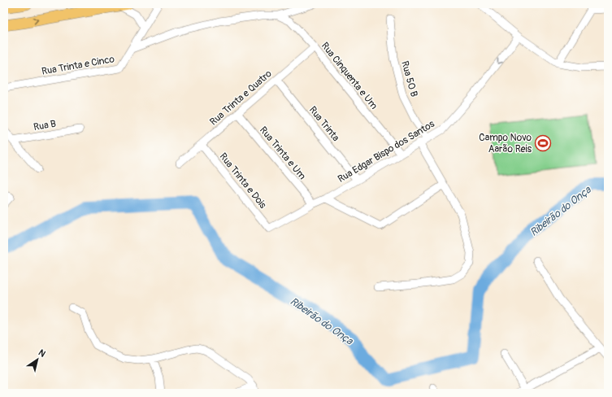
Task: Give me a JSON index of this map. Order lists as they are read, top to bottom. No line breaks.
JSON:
{"streets":{"street":["Rua Trinta e Cinco","Rua Cinquenta e Um","Rua 50 B","Rua Trinta e Quatro","Rua Trinta","Rua B","Rua Edgar Bispo dos Santos","Rua Trinta e Um","Rua Trinta e Dois"]},"crossings":[["Rua Trinta e Cinco","Rua Cinquenta e Um"],["Rua Cinquenta e Um","Rua Trinta e Quatro"],["Rua Cinquenta e Um","Rua Edgar Bispo dos Santos"],["Rua 50 B","Rua Edgar Bispo dos Santos"],["Rua Trinta e Quatro","Rua Trinta"],["Rua Trinta e Quatro","Rua Trinta e Um"],["Rua Trinta e Quatro","Rua Trinta e Dois"],["Rua Trinta","Rua Edgar Bispo dos Santos"],["Rua Edgar Bispo dos Santos","Rua Trinta e Um"],["Rua Edgar Bispo dos Santos","Rua Trinta e Dois"]],"one_way":["Rua Edgar Bispo dos Santos"],"water":["Ribeirão do Onça"],"places":{"sports":["Campo Novo Aarão Reis"]},"north":"top right"}
